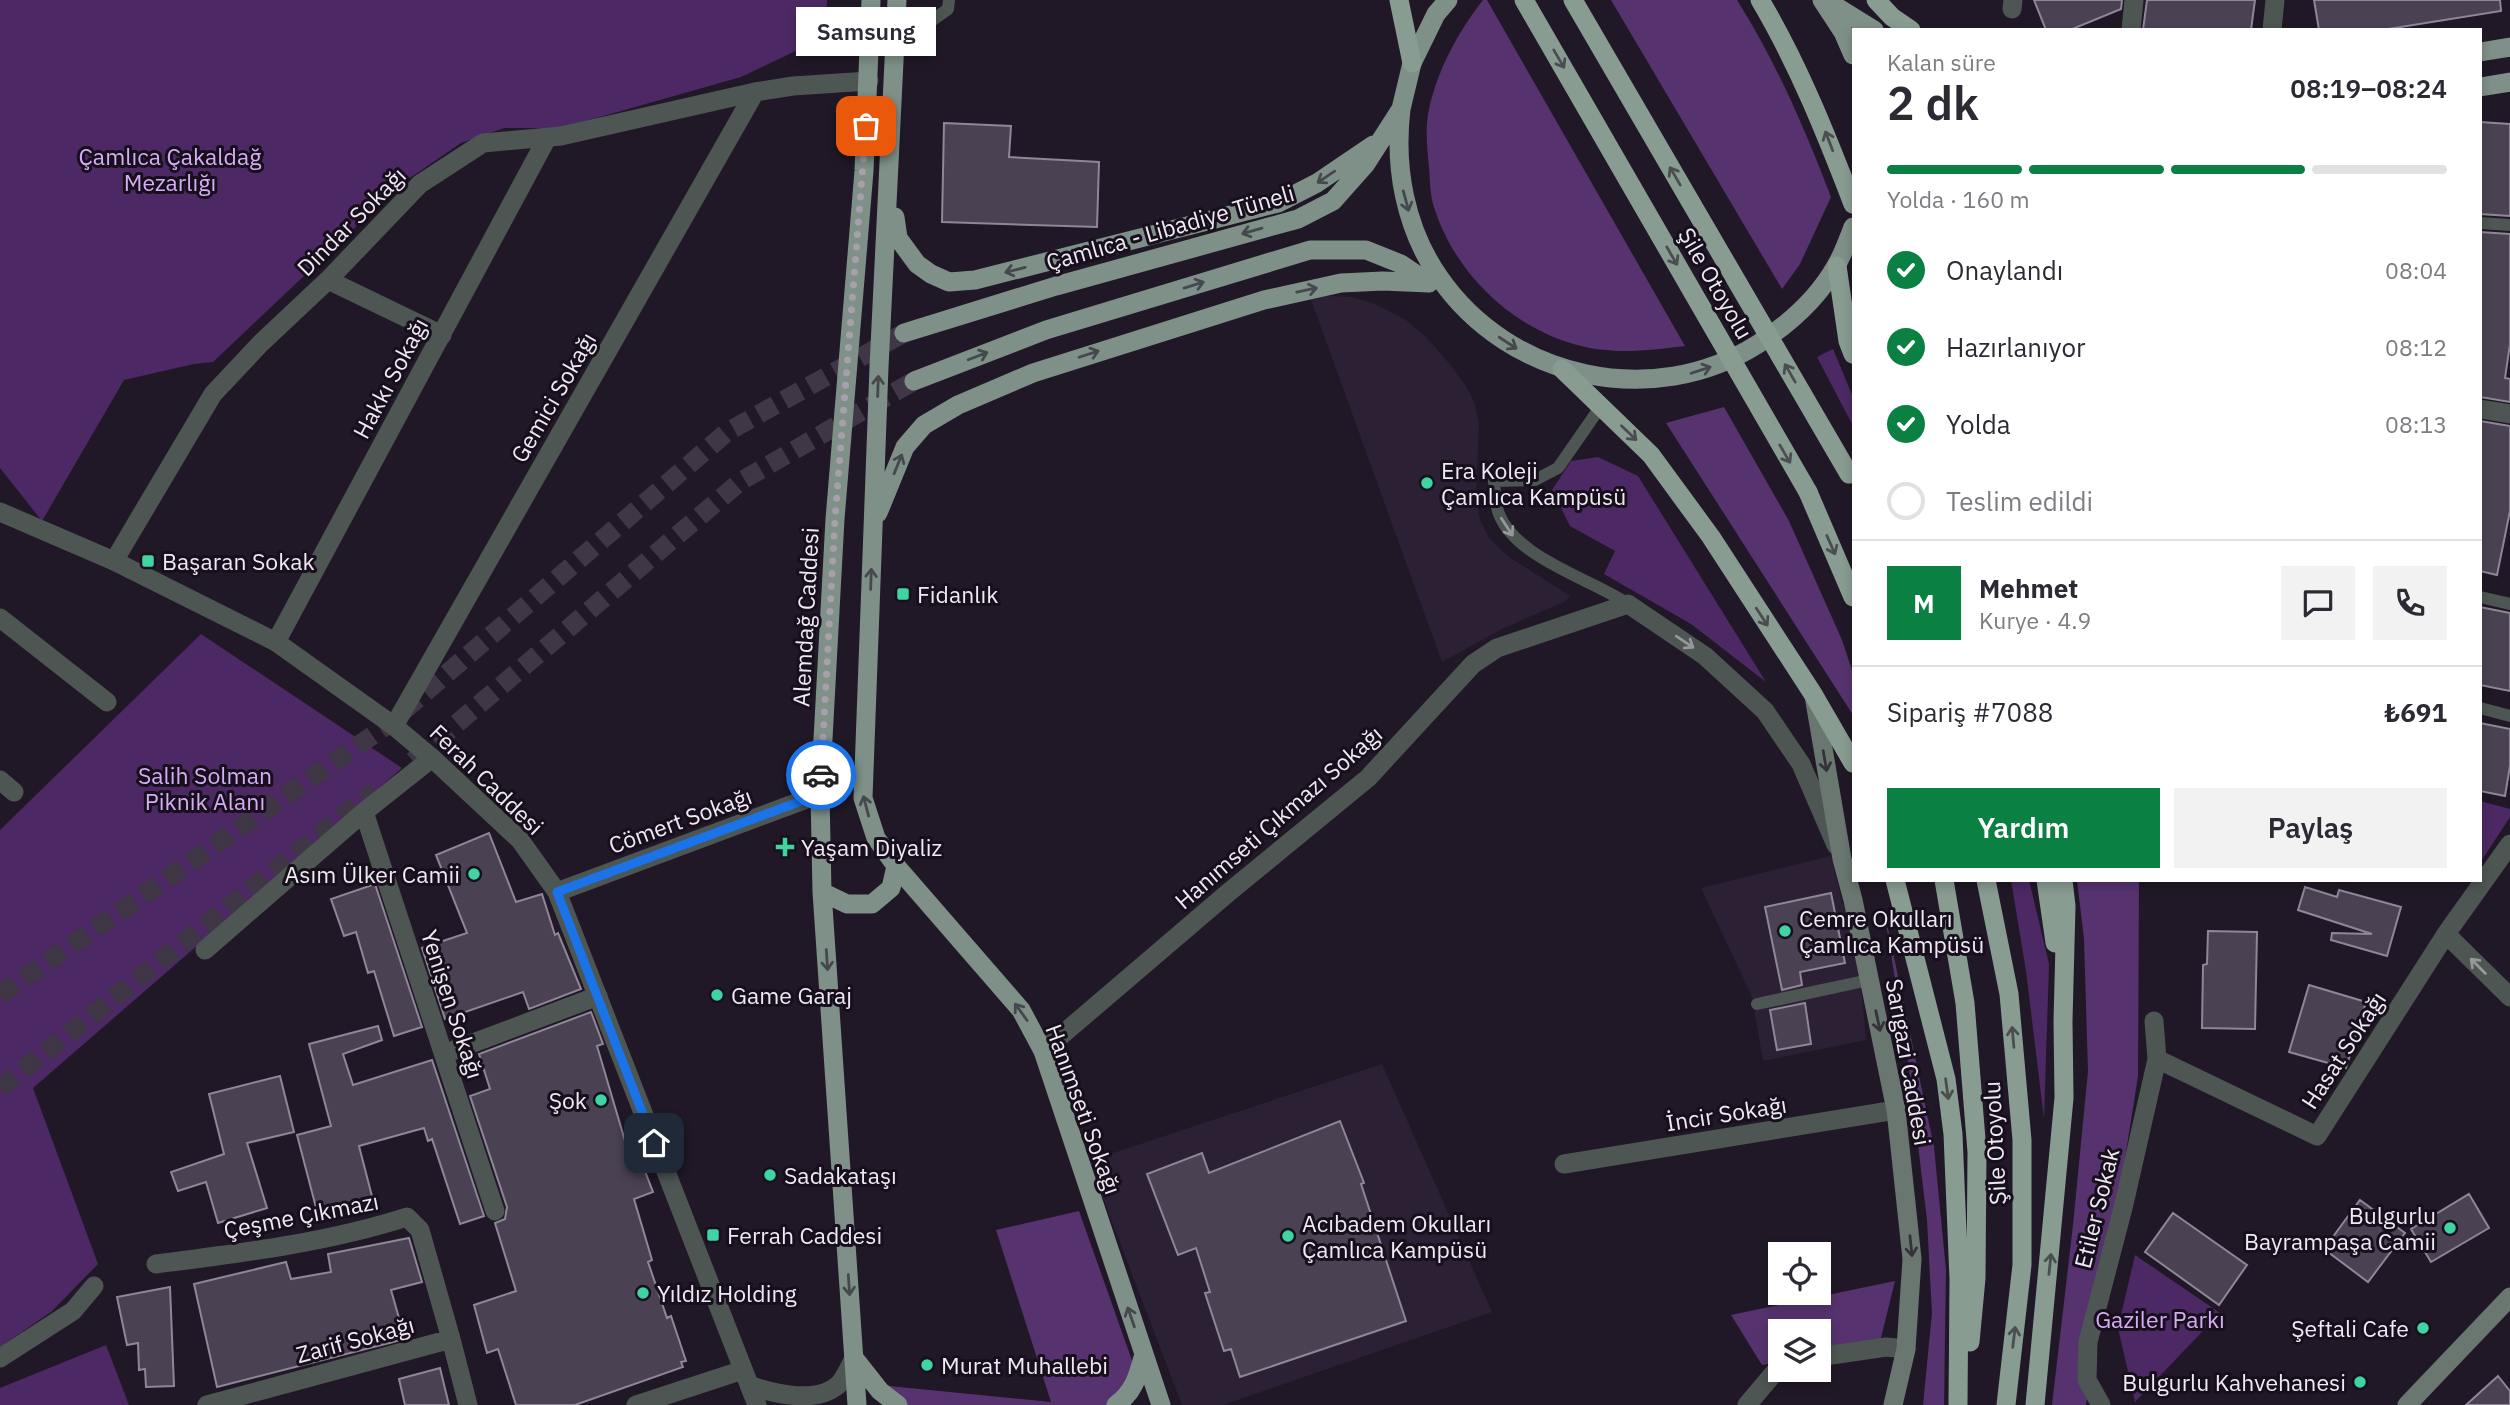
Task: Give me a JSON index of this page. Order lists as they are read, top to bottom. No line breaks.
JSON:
{"streets":{"highway":["Şile Otoyolu"],"main road":["Çamlıca - Libadiye Tüneli","Alemdağ Caddesi","Sarıgazi Caddesi","Hanımseti Sokağı"],"street":["Dindar Sokağı","Hakkı Sokağı","Gemici Sokağı","Ferah Caddesi","Hanımseti Çıkmazı Sokağı","Cömert Sokağı","Yenişen Sokağı","Hasat Sokağı","İncir Sokağı","Etiler Sokak","Çeşme Çıkmazı","Zarif Sokağı"]},"crossings":[["Dindar Sokağı","Hakkı Sokağı"],["Dindar Sokağı","Gemici Sokağı"],["Dindar Sokağı","Alemdağ Caddesi"],["Dindar Sokağı","Ferah Caddesi"],["Hakkı Sokağı","Ferah Caddesi"],["Gemici Sokağı","Ferah Caddesi"],["Alemdağ Caddesi","Cömert Sokağı"],["Ferah Caddesi","Cömert Sokağı"],["Hanımseti Çıkmazı Sokağı","Sarıgazi Caddesi"],["Hanımseti Çıkmazı Sokağı","Hanımseti Sokağı"],["Hasat Sokağı","Etiler Sokak"],["Sarıgazi Caddesi","İncir Sokağı"],["Çeşme Çıkmazı","Zarif Sokağı"]],"one_way":["Sarıgazi Caddesi","Hanımseti Sokağı"],"parks":["Çamlıca Çakaldağ Mezarlığı","Salih Solman Piknik Alanı","Gaziler Parkı"],"places":{"other":["Samsung","Era Koleji Çamlıca Kampüsü","Asım Ülker Camii","Cemre Okulları Çamlıca Kampüsü","Game Garaj","Şok","Sadakataşı","Bulgurlu Bayrampaşa Camii","Acıbadem Okulları Çamlıca Kampüsü","Yıldız Holding","Şeftali Cafe","Murat Muhallebi","Bulgurlu Kahvehanesi"],"transit":["Başaran Sokak","Fidanlık","Ferrah Caddesi"],"health":["Yaşam Diyaliz"]},"page":{"bubble":"Samsung","heading":["2 dk","Kalan süre","08:19–08:24"],"panel":["Mehmet","Kurye · 4.9","Sipariş #7088","₺691"],"bar":"Yolda · 160 m","list":[["Onaylandı","08:04"],["Hazırlanıyor","08:12"],["Yolda","08:13"],"Teslim edildi"],"round":"M","buttons":["Yardım","Paylaş"]}}
